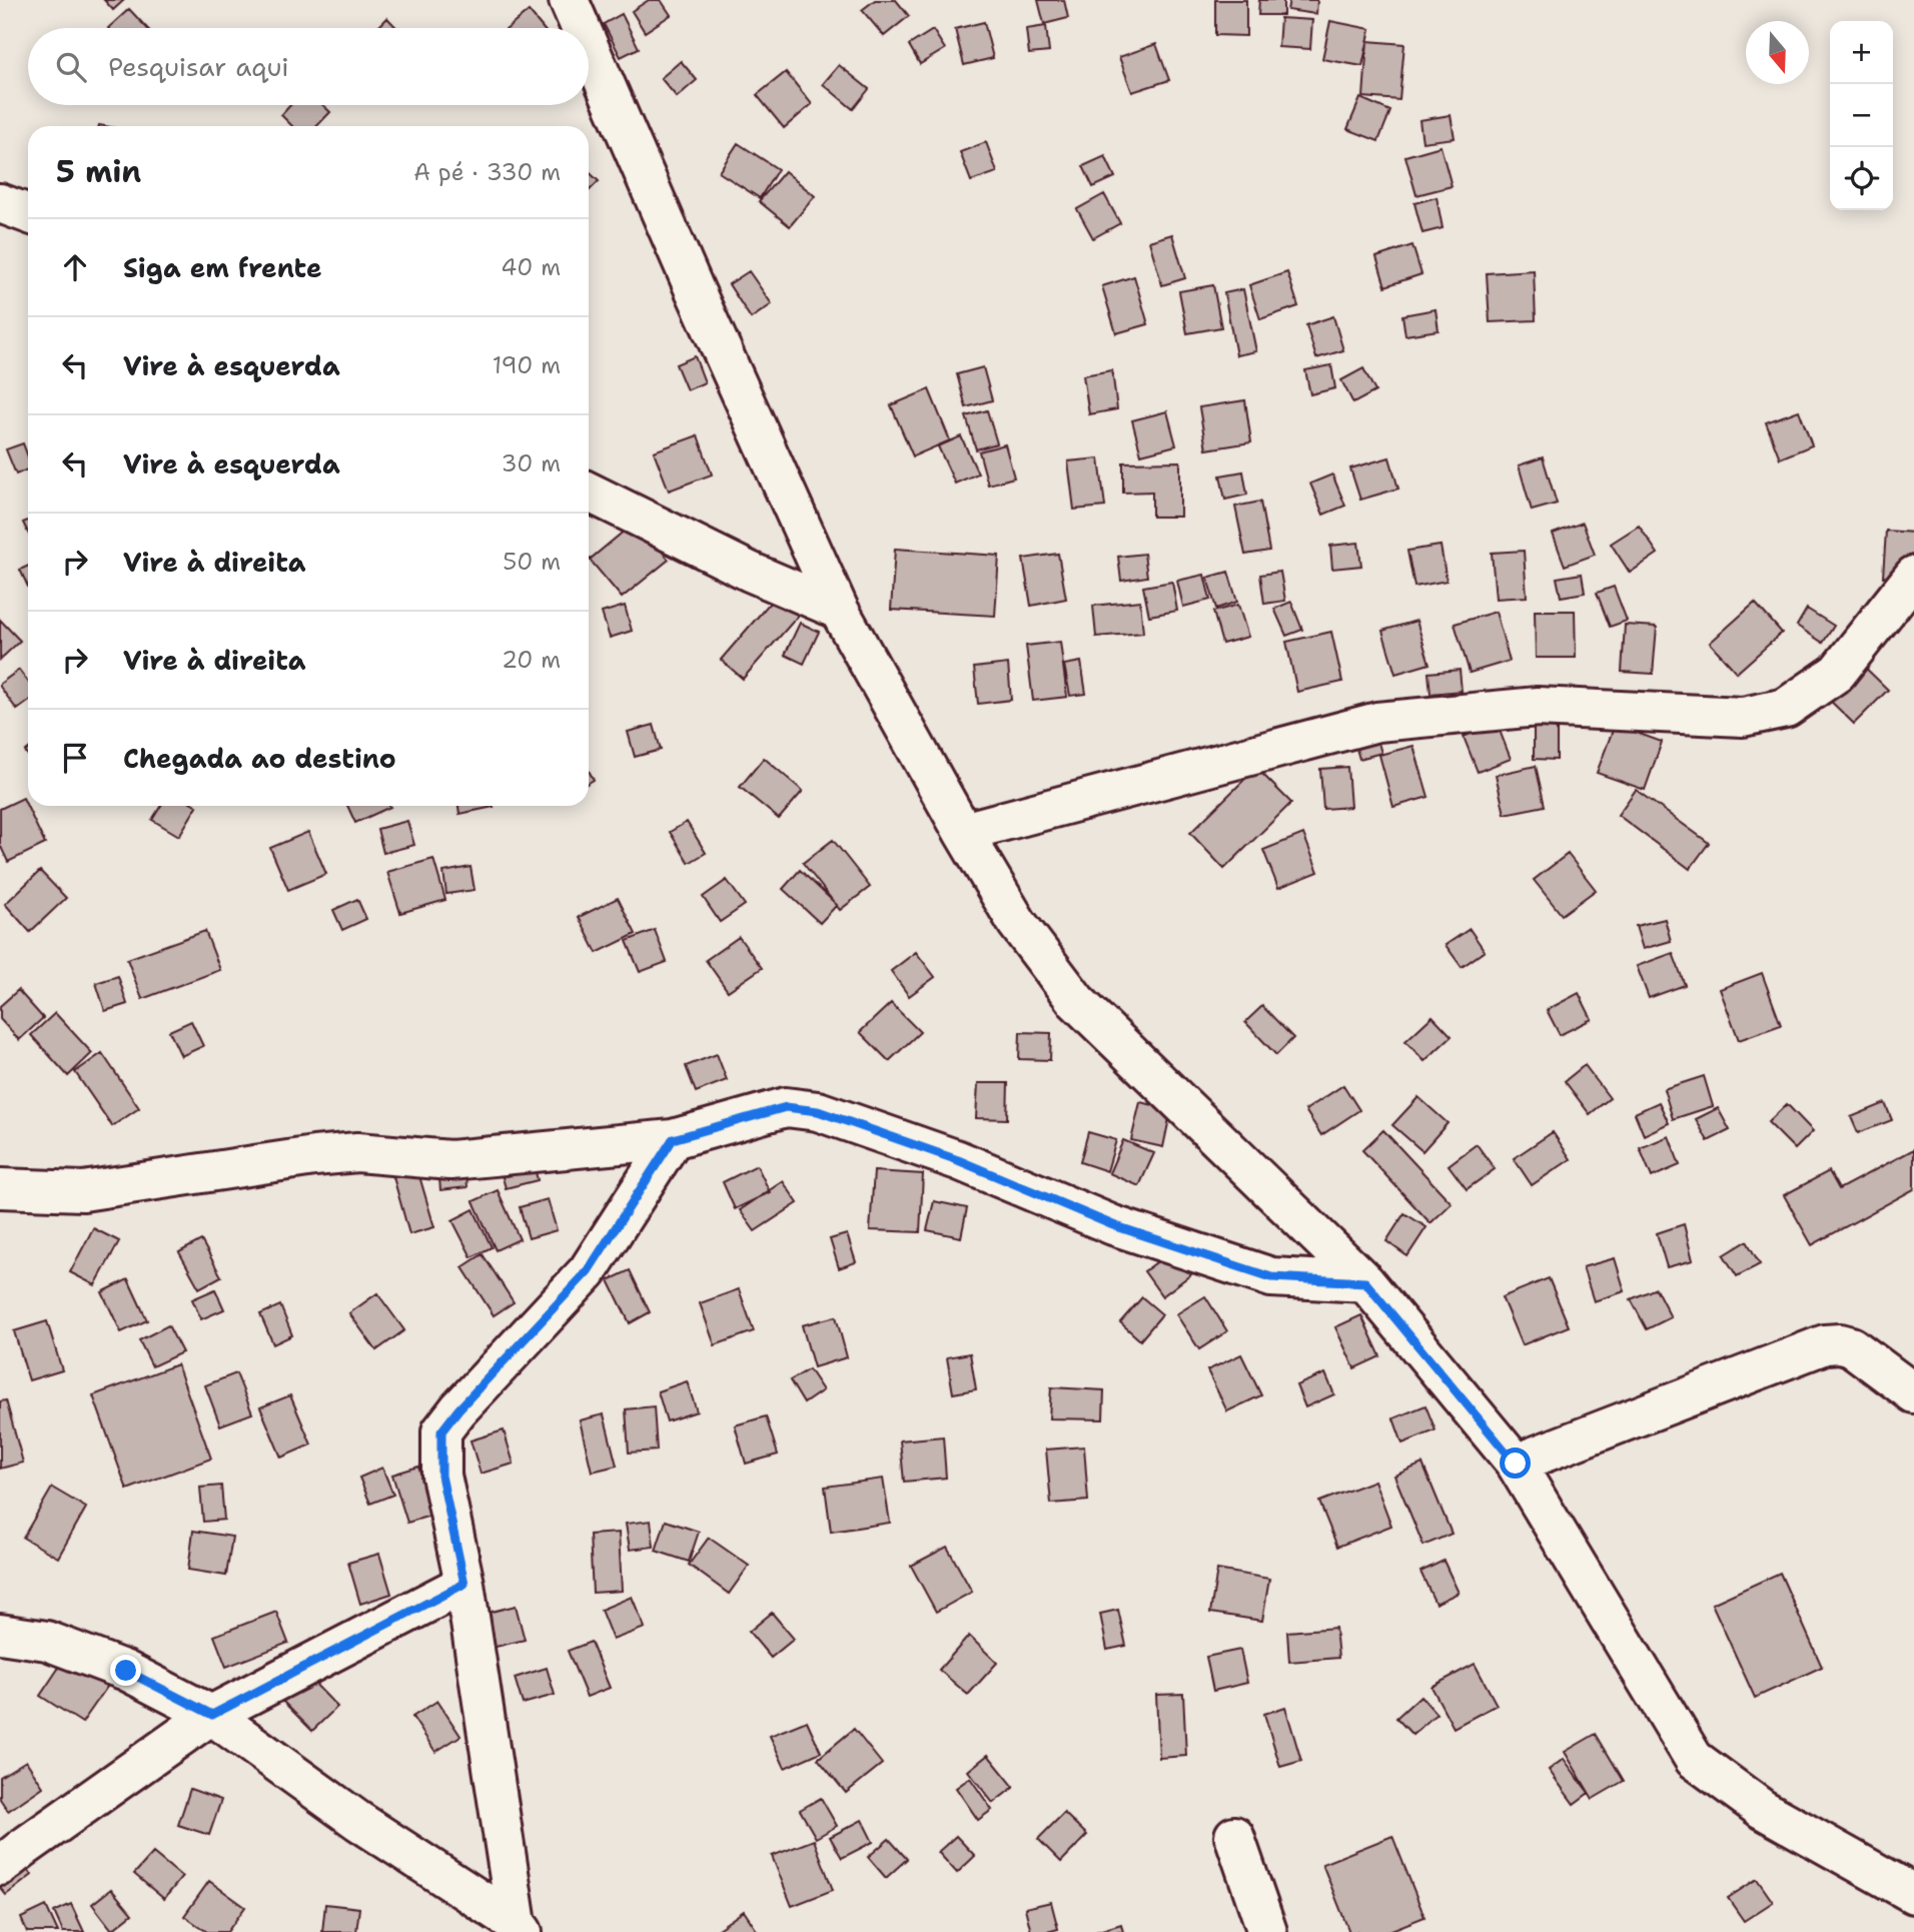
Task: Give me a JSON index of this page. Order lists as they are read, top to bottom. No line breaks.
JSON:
{"north":"bottom","page":{"map_buttons":["+","−"],"search":"Pesquisar aqui","heading":["5 min","A pé · 330 m"],"list":[["Siga em frente","40 m"],["Vire à esquerda","190 m"],["Vire à esquerda","30 m"],["Vire à direita","50 m"],["Vire à direita","20 m"],"Chegada ao destino"]}}
